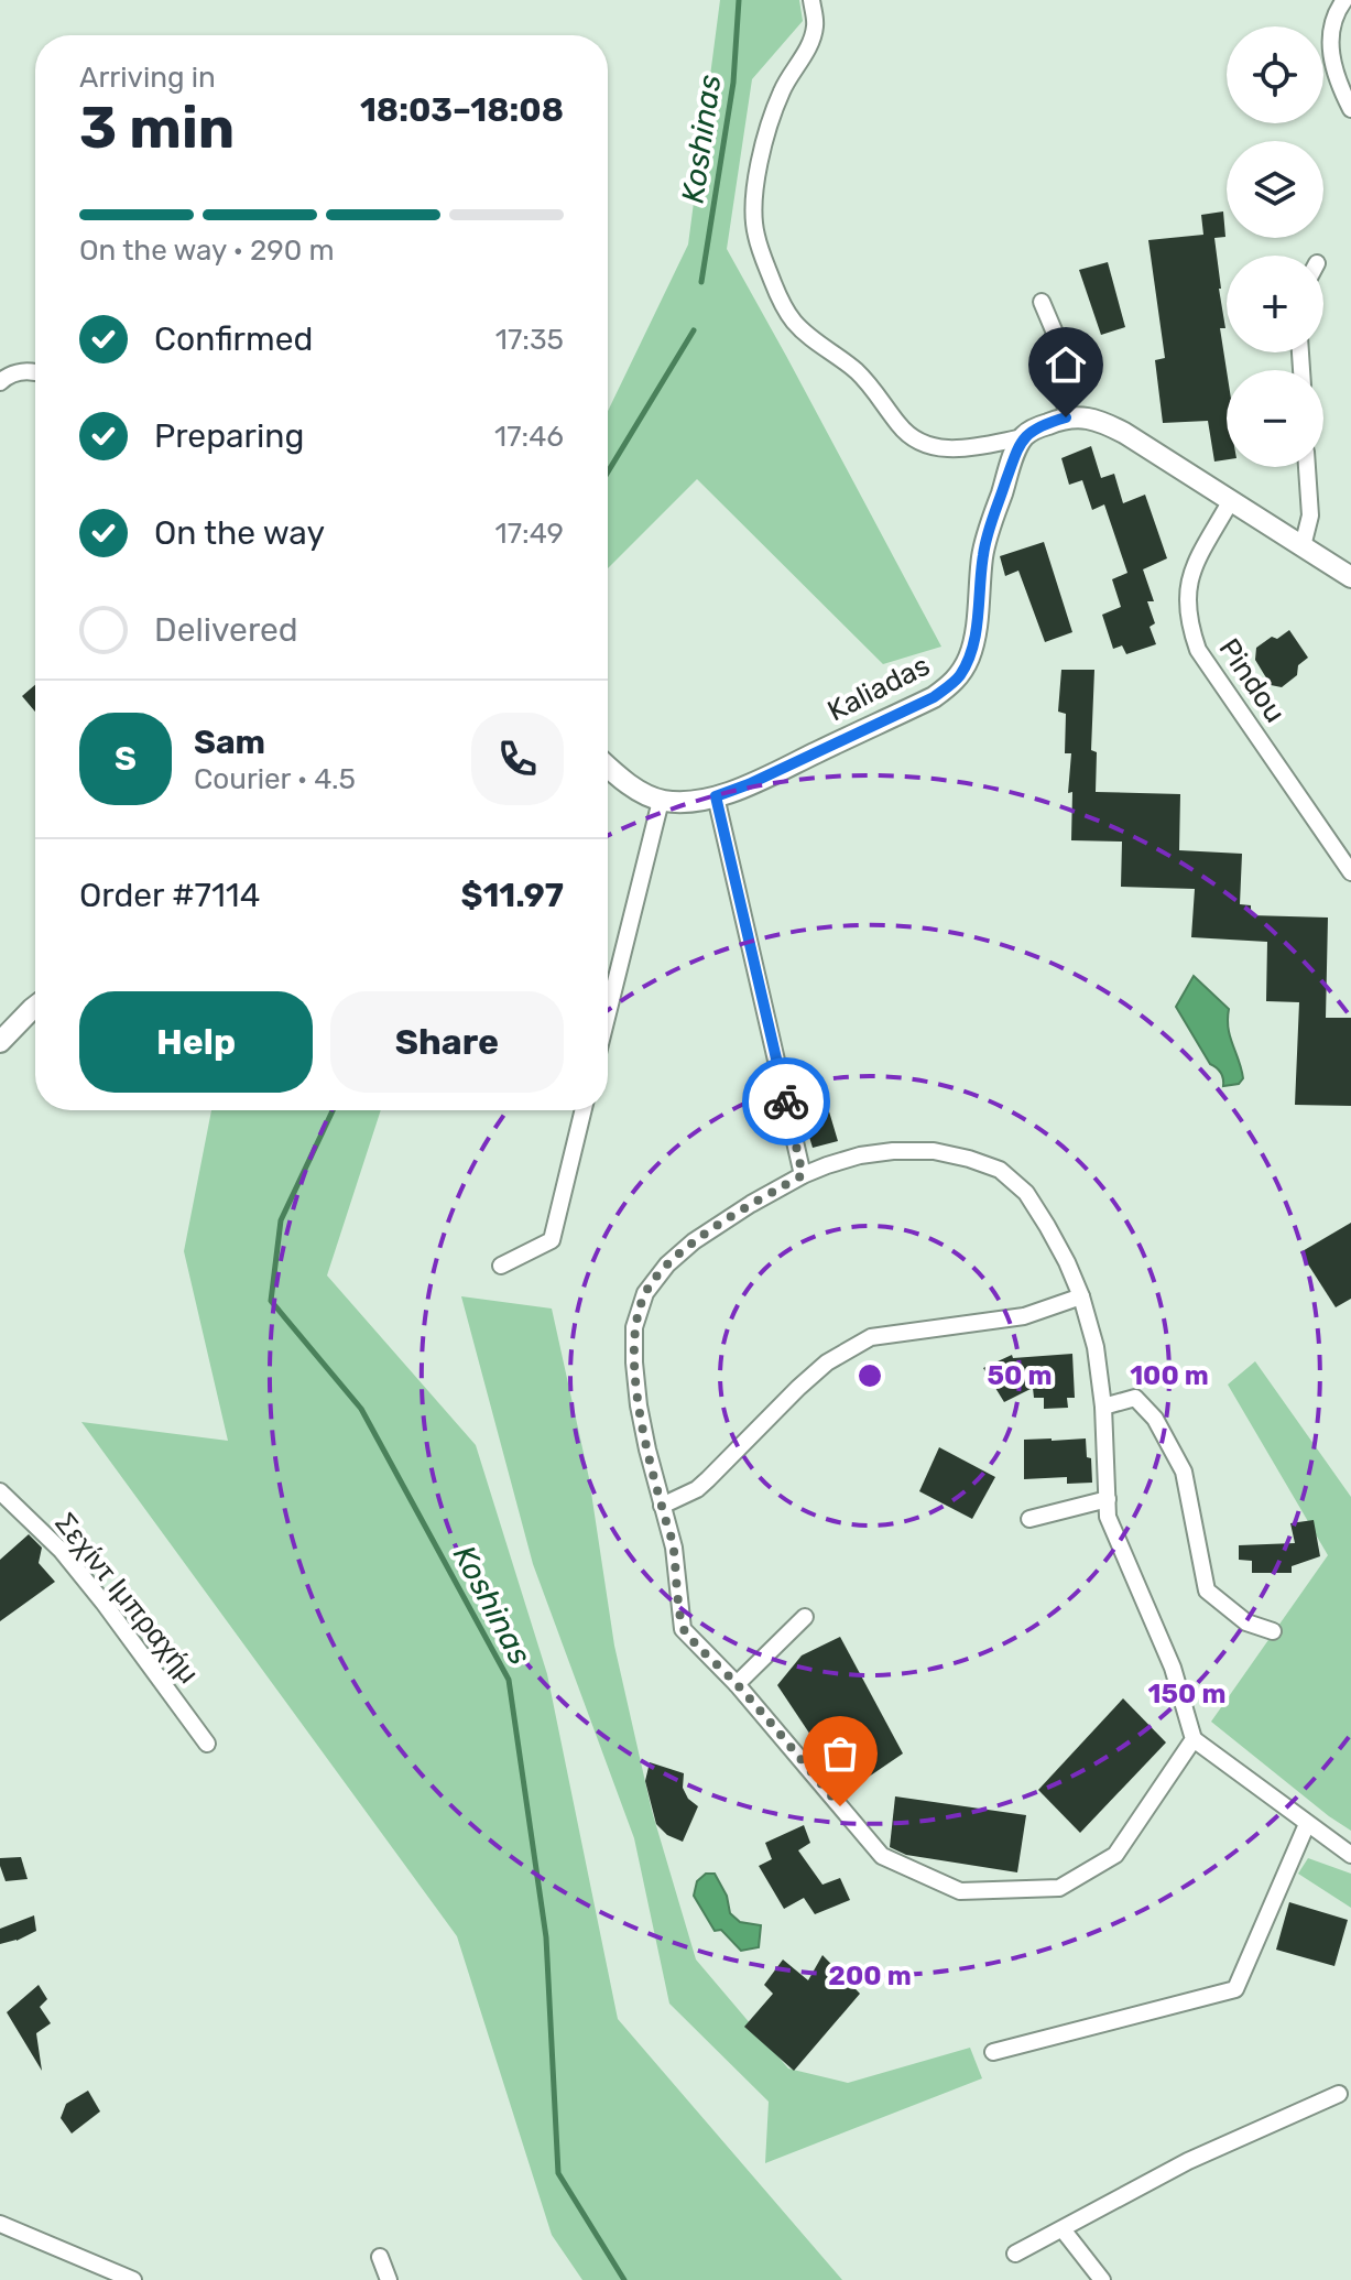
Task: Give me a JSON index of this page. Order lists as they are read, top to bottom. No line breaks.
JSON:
{"streets":{"street":["Pindou","Kaliadas","Σεχίντ Ιμπραχήμ"]},"water":["Koshinas"],"page":{"map_buttons":["+","−"],"heading":["3 min","Arriving in","18:03–18:08"],"panel":["Sam","Courier · 4.5","Order #7114","$11.97"],"bar":"On the way · 290 m","list":[["Confirmed","17:35"],["Preparing","17:46"],["On the way","17:49"],"Delivered"],"round":"S","buttons":["Help","Share"]},"rings":["50 m","100 m","150 m","200 m"]}
